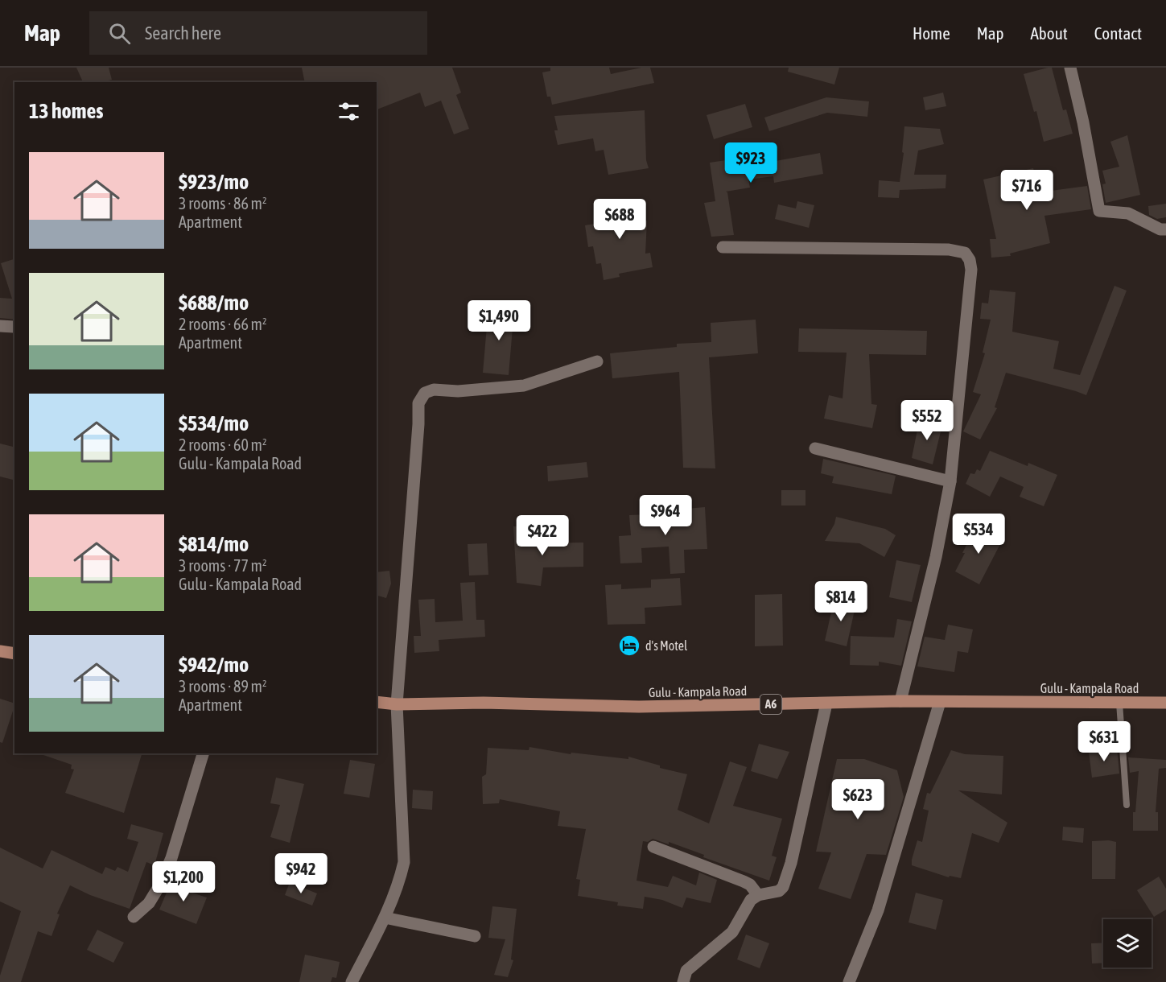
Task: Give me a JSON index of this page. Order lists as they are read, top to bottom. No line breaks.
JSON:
{"streets":{"main road":["Gulu - Kampala Road","A6"]},"places":{"hotel":["d's Motel"]},"page":{"header":"Map","search":"Search here","nav":["Home","Map","About","Contact"],"heading":"13 homes","list":[{"name":"$923/mo","note":"3 rooms · 86 m² · Apartment"},{"name":"$688/mo","note":"2 rooms · 66 m² · Apartment"},{"name":"$534/mo","note":"2 rooms · 60 m² · Gulu - Kampala Road"},{"name":"$814/mo","note":"3 rooms · 77 m² · Gulu - Kampala Road"},{"name":"$942/mo","note":"3 rooms · 89 m² · Apartment"}],"price":["$923","$716","$688","$1,490","$552","$964","$534","$422","$814","$631","$623","$942","$1,200"]}}
